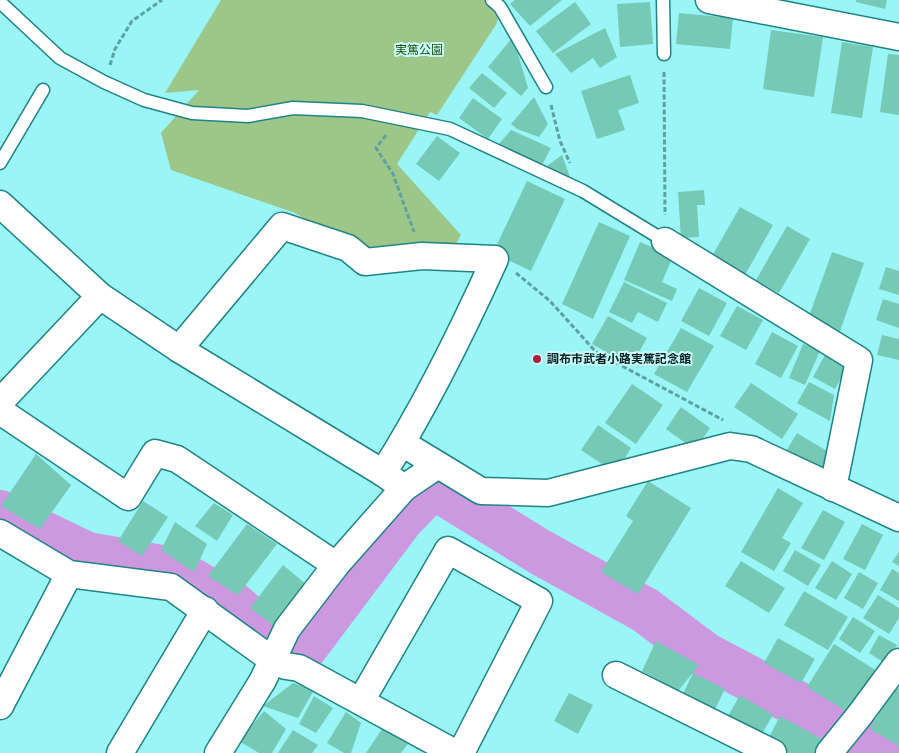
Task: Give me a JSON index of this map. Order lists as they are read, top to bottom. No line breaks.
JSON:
{"parks":["実篤公園"],"places":["調布市武者小路実篤記念館"]}
